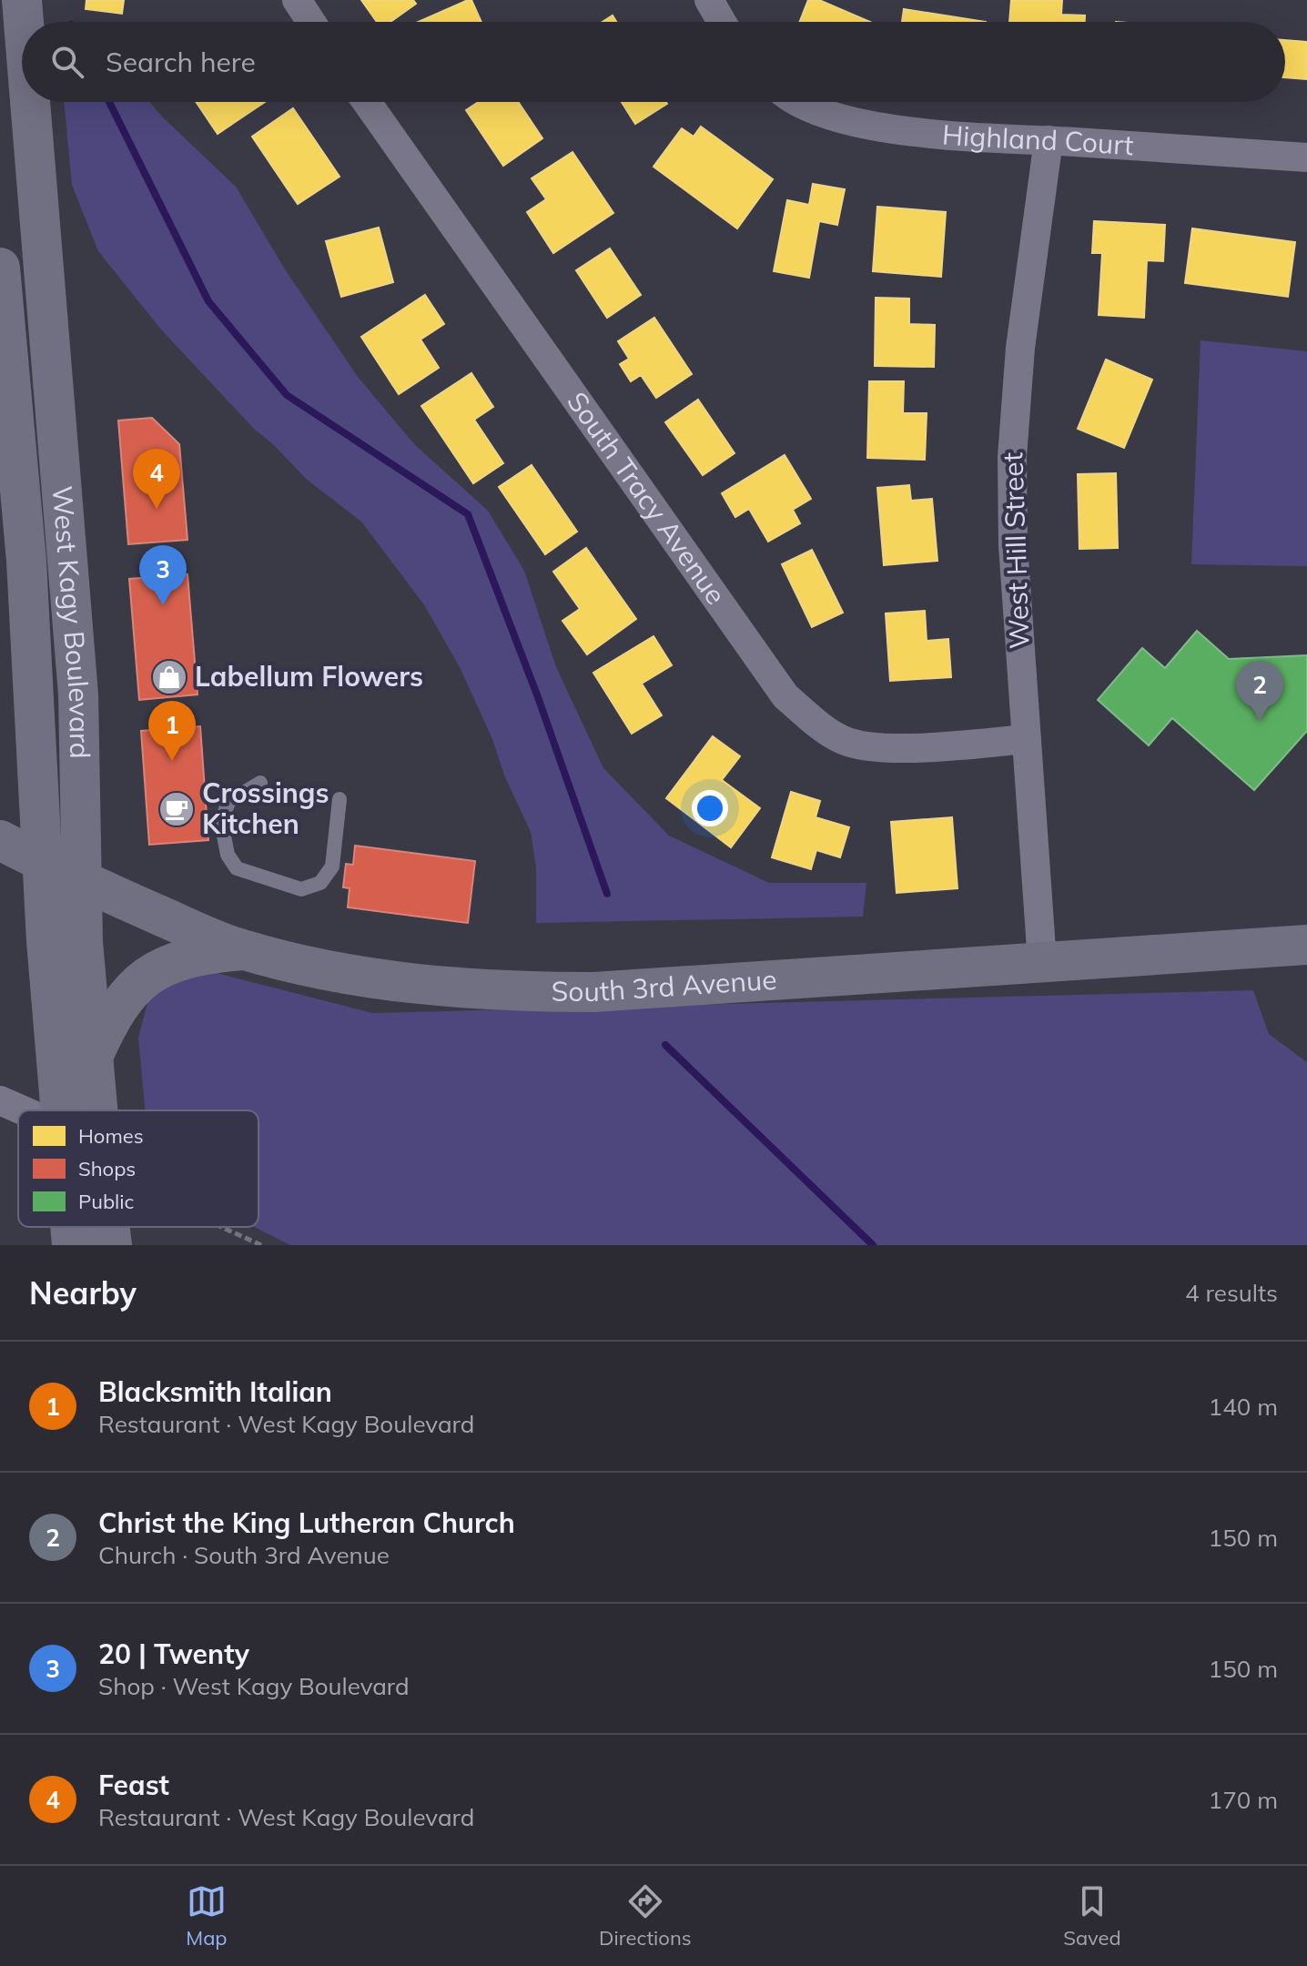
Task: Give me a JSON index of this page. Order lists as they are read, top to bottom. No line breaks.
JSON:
{"streets":{"main road":["West Kagy Boulevard","South 3rd Avenue"],"street":["Highland Court","South Tracy Avenue","West Hill Street"]},"crossings":[["Highland Court","West Hill Street"],["South Tracy Avenue","West Hill Street"],["West Hill Street","South 3rd Avenue"],["West Kagy Boulevard","South 3rd Avenue"]],"places":{"shop":["Labellum Flowers"],"cafe":["Crossings Kitchen"]},"legend":["Homes","Shops","Public"],"page":{"search":"Search here","pins":["4","3","2","1"],"heading":["Nearby","4 results"],"list":[{"mark":"1","name":"Blacksmith Italian","note":"Restaurant · West Kagy Boulevard","value":"140 m"},{"mark":"2","name":"Christ the King Lutheran Church","note":"Church · South 3rd Avenue","value":"150 m"},{"mark":"3","name":"20 | Twenty","note":"Shop · West Kagy Boulevard","value":"150 m"},{"mark":"4","name":"Feast","note":"Restaurant · West Kagy Boulevard","value":"170 m"}],"nav":["Map","Directions","Saved"]}}
